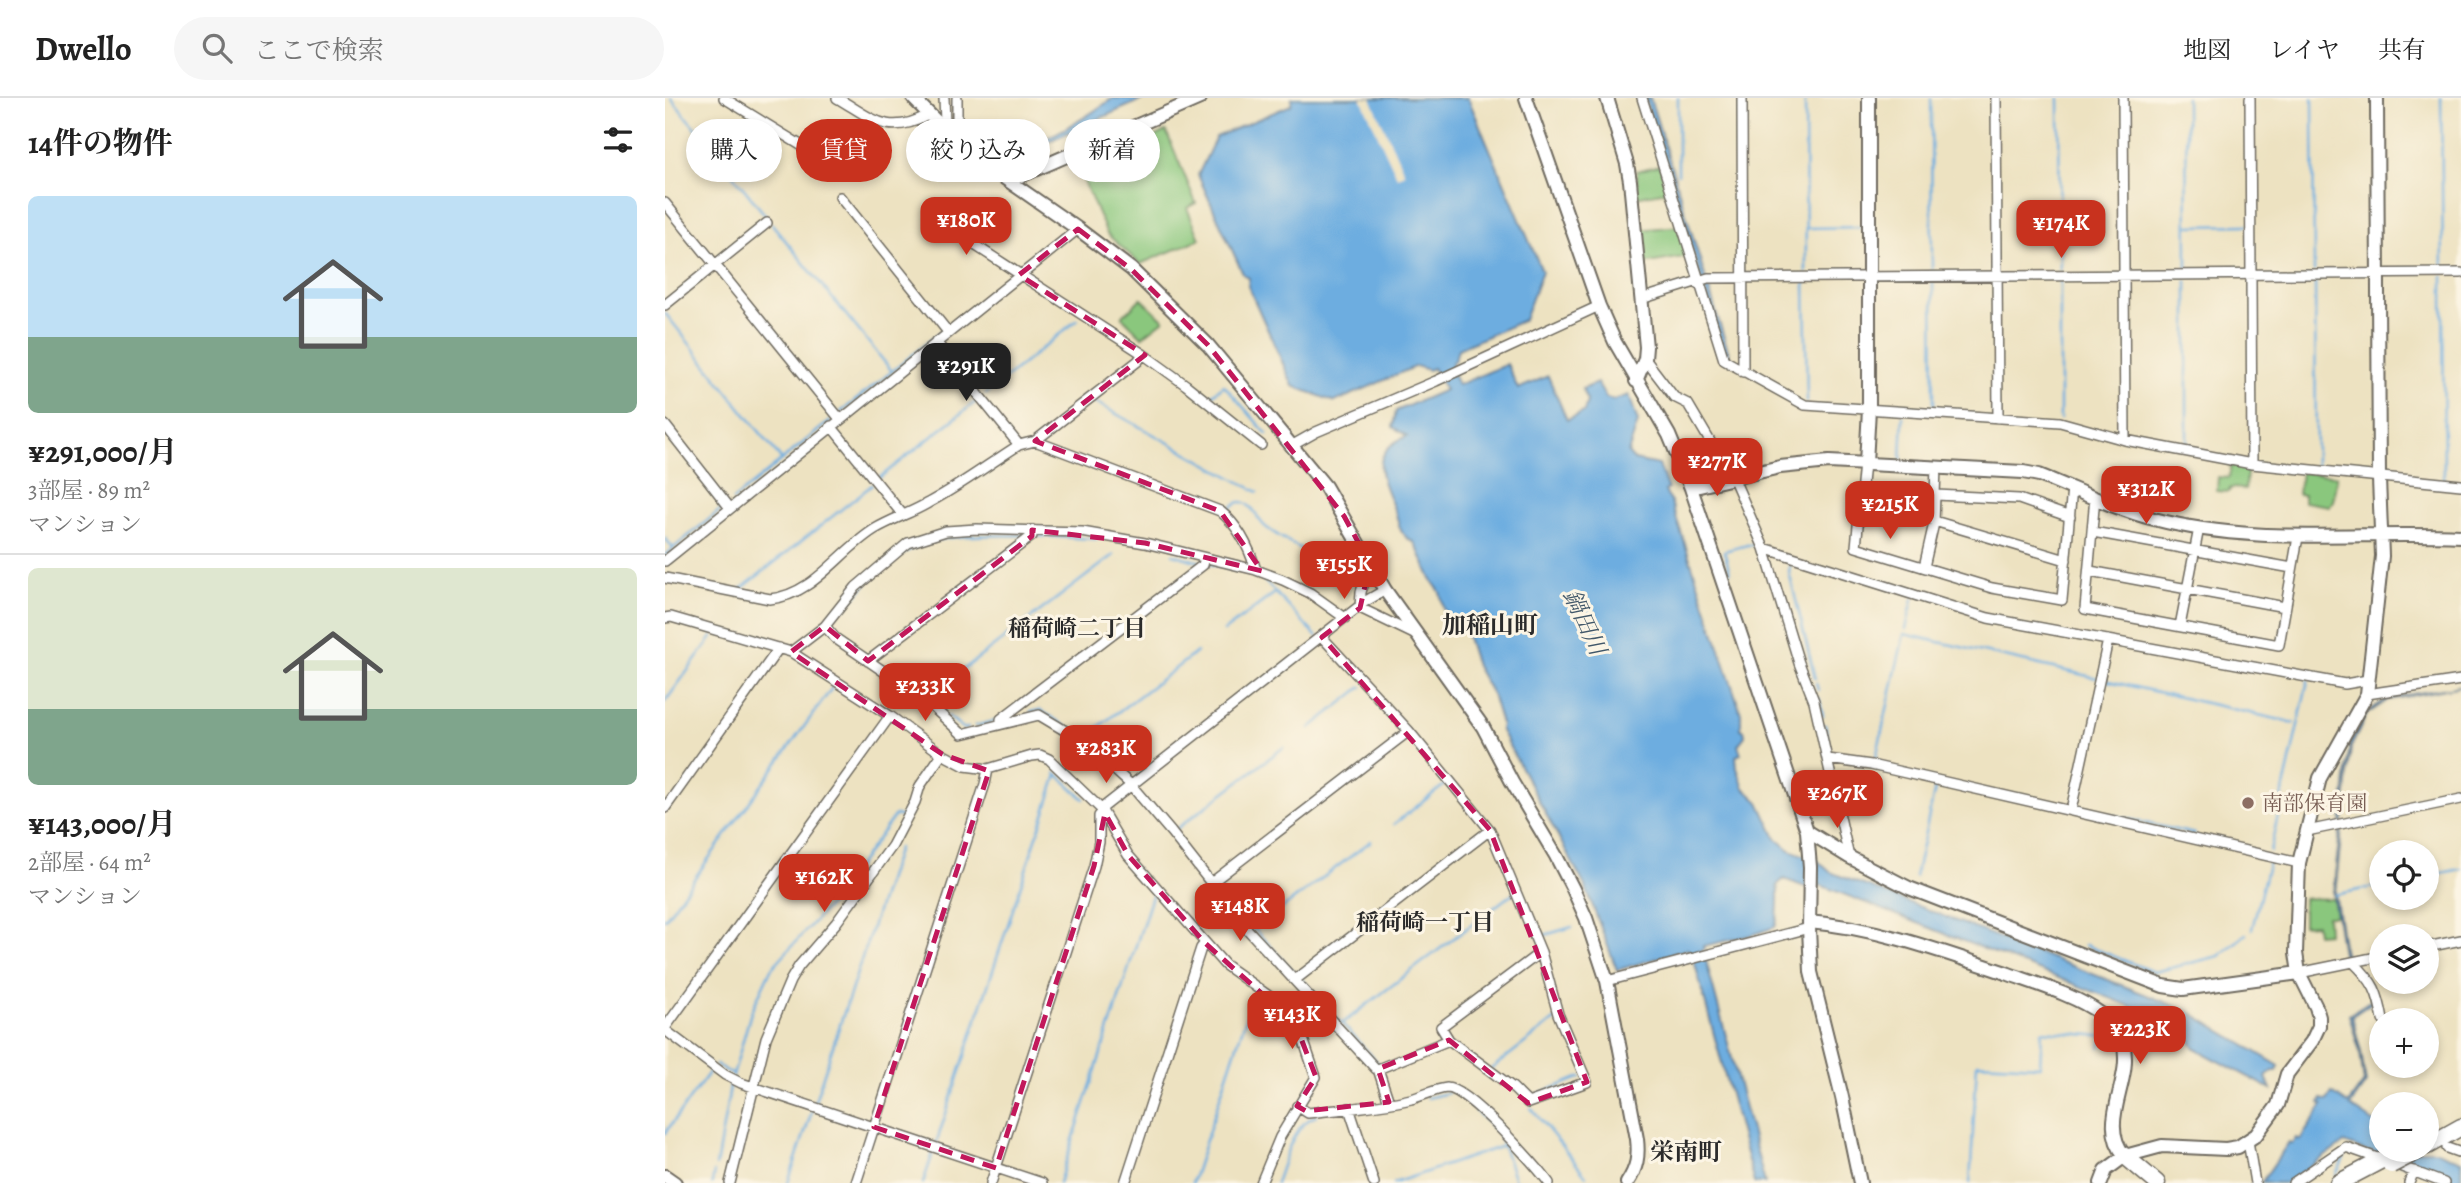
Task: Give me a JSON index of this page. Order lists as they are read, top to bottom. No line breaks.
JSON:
{"districts":["加稲山町","稲荷崎二丁目","稲荷崎一丁目","栄南町"],"water":["鍋田川"],"places":["南部保育園"],"page":{"header":"Dwello","search":"ここで検索","nav":["地図","レイヤ","共有"],"heading":"14件の物件","chip":["購入","賃貸","絞り込み","新着"],"list":[{"name":"¥291,000/月","note":"3部屋 · 89 m² · マンション"},{"name":"¥143,000/月","note":"2部屋 · 64 m² · マンション"}],"price":["¥180K","¥174K","¥291K","¥277K","¥312K","¥215K","¥155K","¥233K","¥283K","¥267K","¥162K","¥148K","¥143K","¥223K"],"map_buttons":["+","−"]}}
